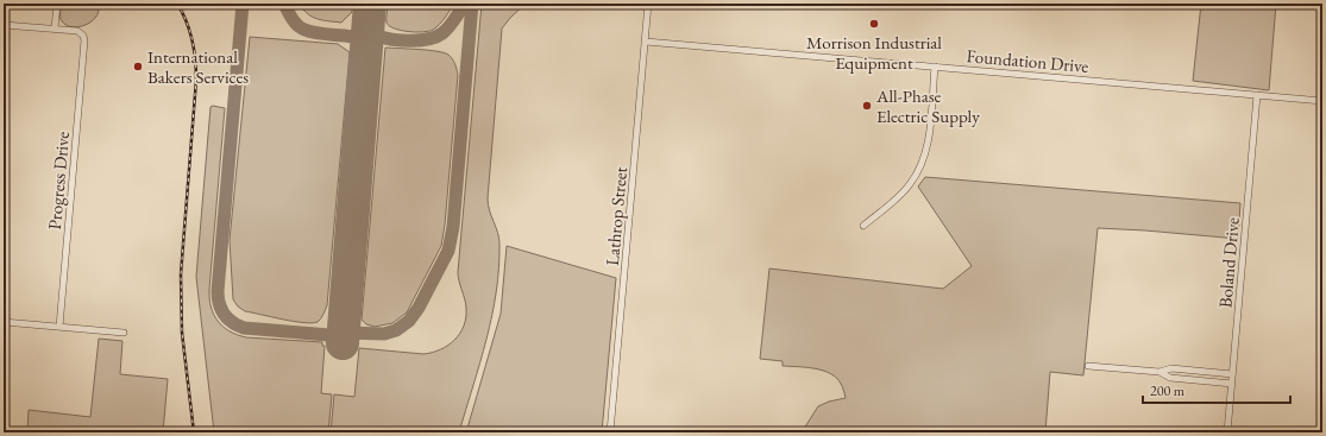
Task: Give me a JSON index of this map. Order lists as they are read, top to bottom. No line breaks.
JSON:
{"streets":{"street":["Foundation Drive","Progress Drive","Lathrop Street","Boland Drive"]},"crossings":[["Foundation Drive","Lathrop Street"],["Foundation Drive","Boland Drive"]],"places":["Morrison Industrial Equipment","International Bakers Services","All-Phase Electric Supply"],"scale_bar":"200 m"}
